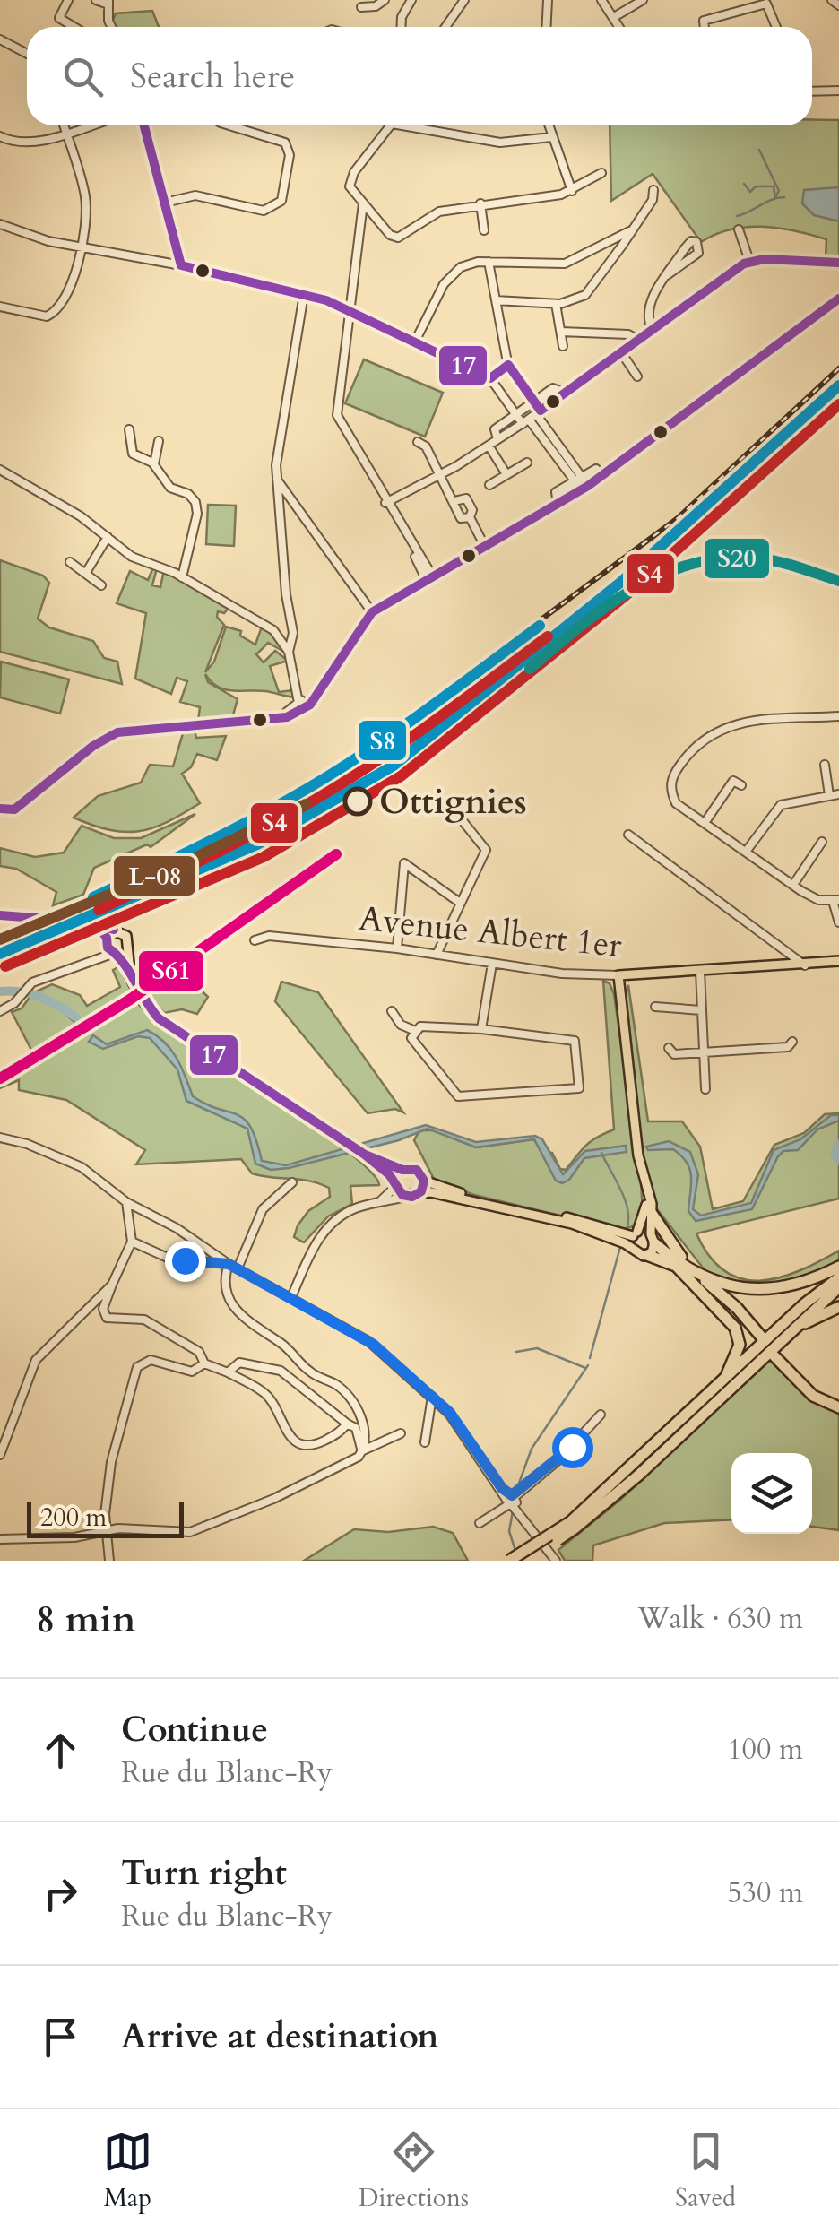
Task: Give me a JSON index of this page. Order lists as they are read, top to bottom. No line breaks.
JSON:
{"streets":{"main road":["Avenue Albert 1er"]},"places":["Ottignies"],"lines":["transit line 17","transit line S8","transit line S4","transit line S20","transit line L-08","transit line S61"],"scale_bar":"200 m","page":{"search":"Search here","scale":"200 m","heading":["8 min","Walk · 630 m"],"list":[["Continue","Rue du Blanc-Ry","100 m"],["Turn right","Rue du Blanc-Ry","530 m"],"Arrive at destination"],"nav":["Map","Directions","Saved"]}}
